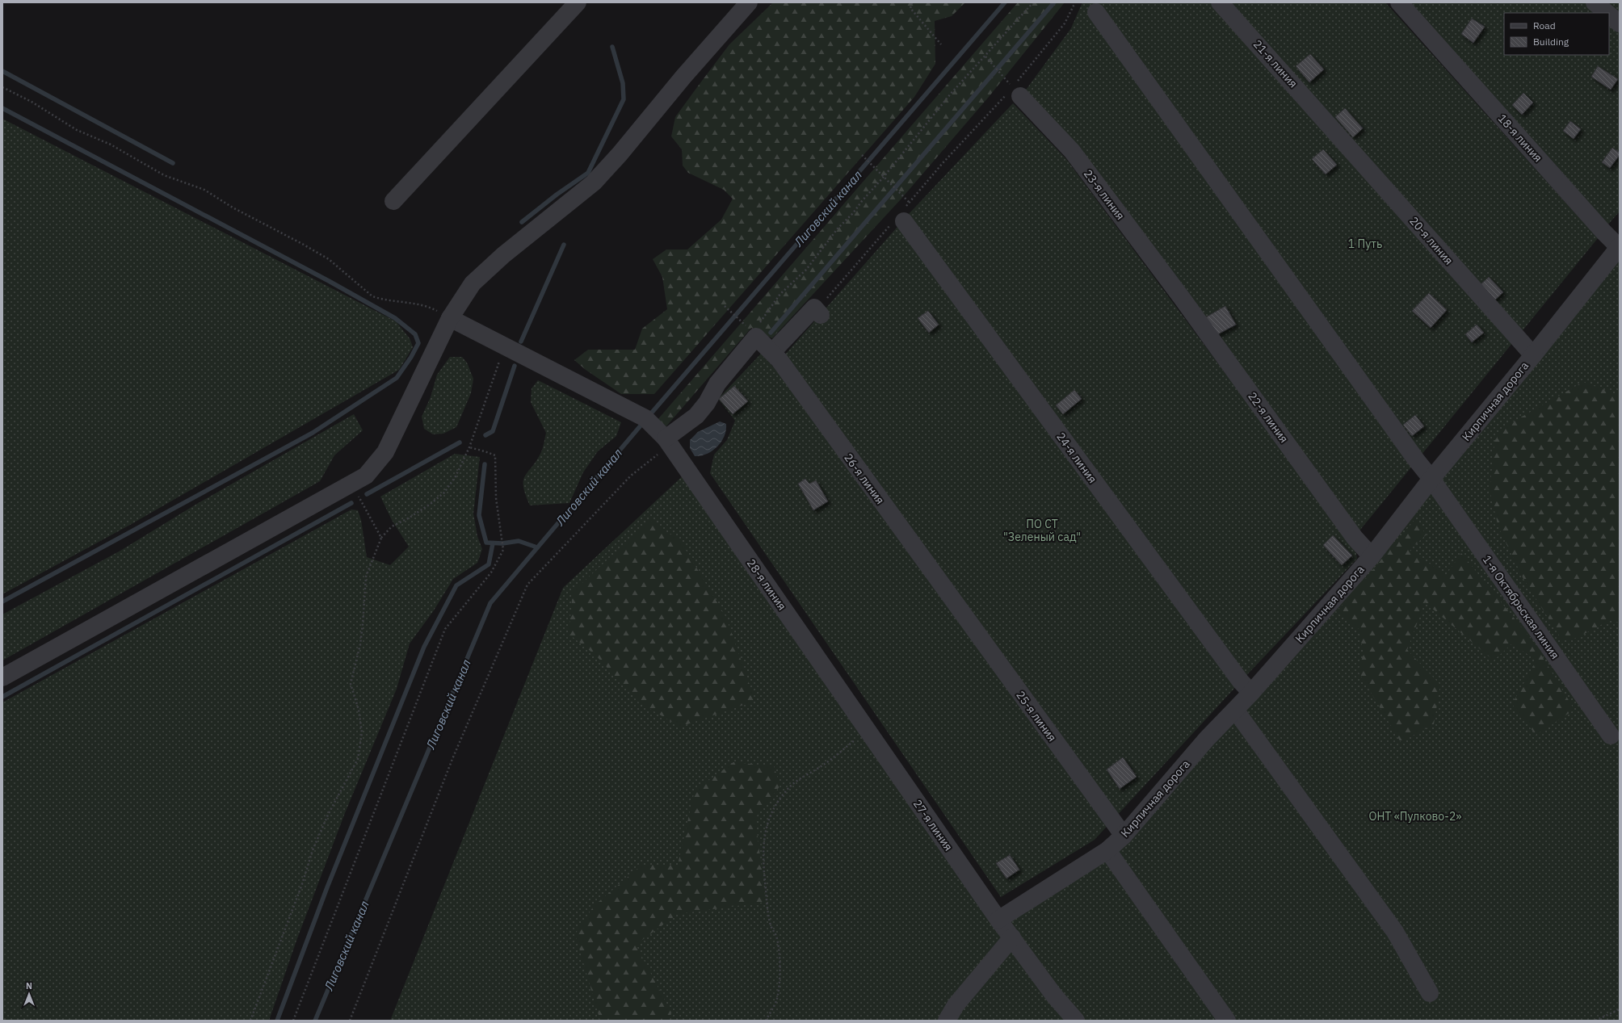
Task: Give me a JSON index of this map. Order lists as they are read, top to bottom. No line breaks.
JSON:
{"streets":{"street":["21-я линия","18-я линия","23-я линия","20-я линия","Кирпичная дорога","22-я линия","24-я линия","26-я линия","28-я линия","1-я Октябрьская линия","25-я линия","27-я линия"]},"crossings":[["21-я линия","20-я линия"],["18-я линия","Кирпичная дорога"],["23-я линия","22-я линия"],["20-я линия","Кирпичная дорога"],["Кирпичная дорога","22-я линия"],["Кирпичная дорога","24-я линия"],["Кирпичная дорога","1-я Октябрьская линия"],["Кирпичная дорога","25-я линия"],["Кирпичная дорога","27-я линия"],["26-я линия","25-я линия"],["28-я линия","27-я линия"]],"water":["Лиговский канал"],"parks":["1 Путь","ПО СТ \"Зеленый сад\"","ОНТ «Пулково-2»"],"legend":["Road","Building"],"north":"top"}
